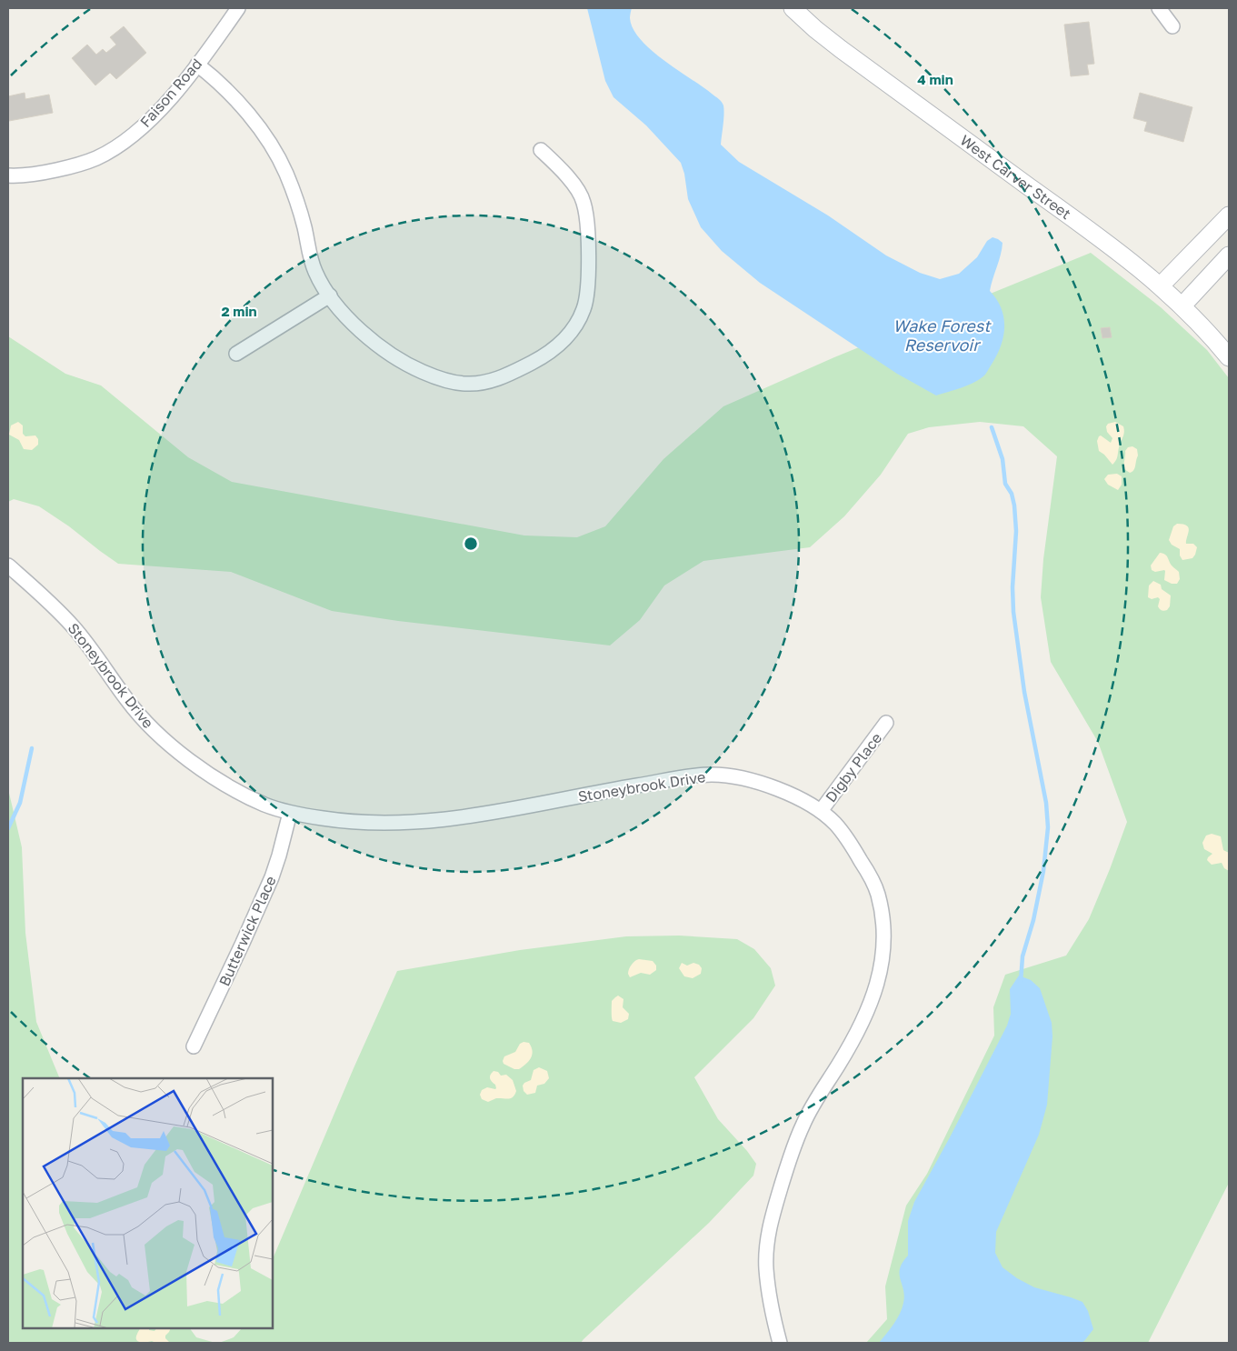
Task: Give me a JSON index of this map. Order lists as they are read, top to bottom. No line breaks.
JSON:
{"streets":{"street":["Faison Road","West Carver Street","Stoneybrook Drive","Digby Place","Butterwick Place"]},"crossings":[["Stoneybrook Drive","Digby Place"],["Stoneybrook Drive","Butterwick Place"]],"water":["Wake Forest Reservoir"],"rings":["4 min","2 min"]}
